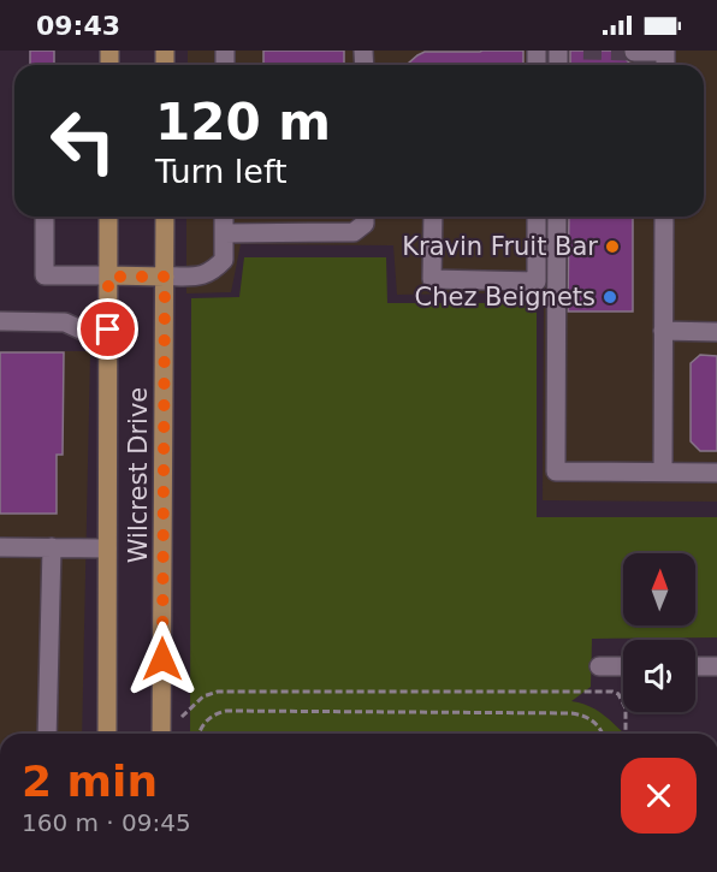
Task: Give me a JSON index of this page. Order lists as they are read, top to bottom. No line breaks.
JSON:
{"streets":{"main road":["Wilcrest Drive"]},"places":["Kravin Fruit Bar","Chez Beignets"],"north":"top","page":{"status":"09:43","turn":["120 m","Turn left"],"heading":["2 min","160 m · 09:45"]}}
